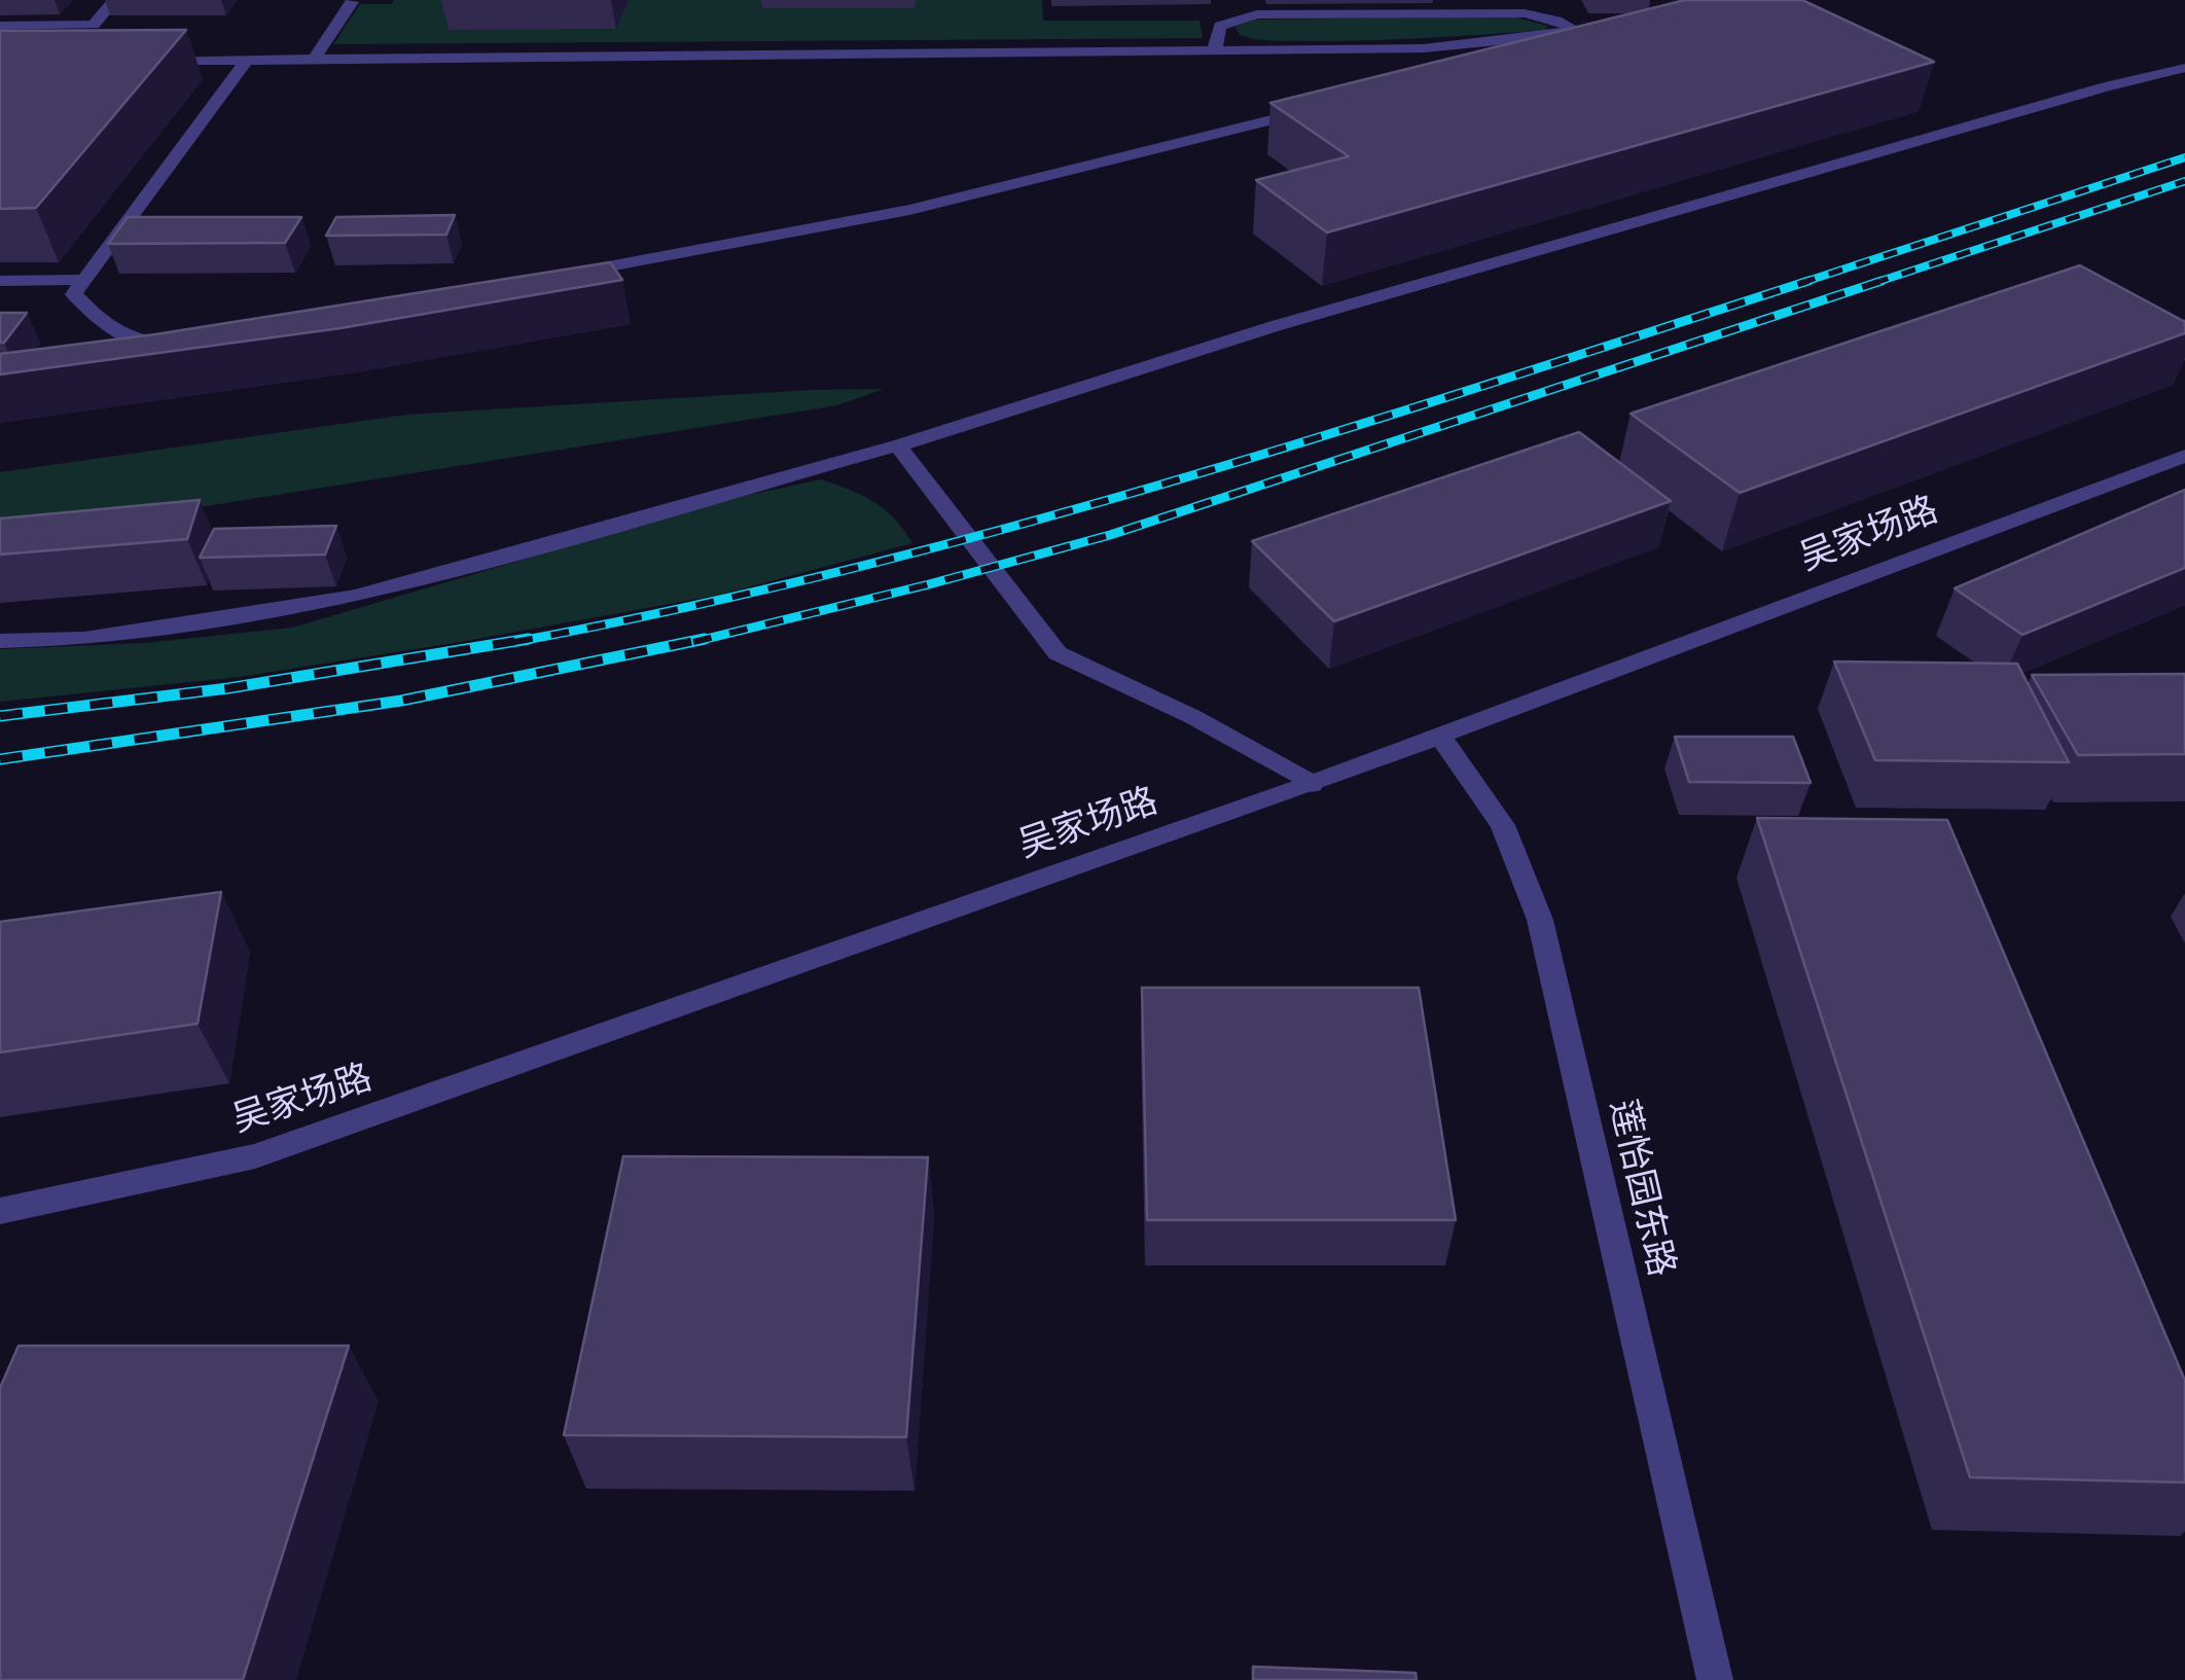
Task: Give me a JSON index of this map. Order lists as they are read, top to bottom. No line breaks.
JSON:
{"streets":{"street":["吴家场路","莲怡园东路"]},"crossings":[["吴家场路","莲怡园东路"]]}
